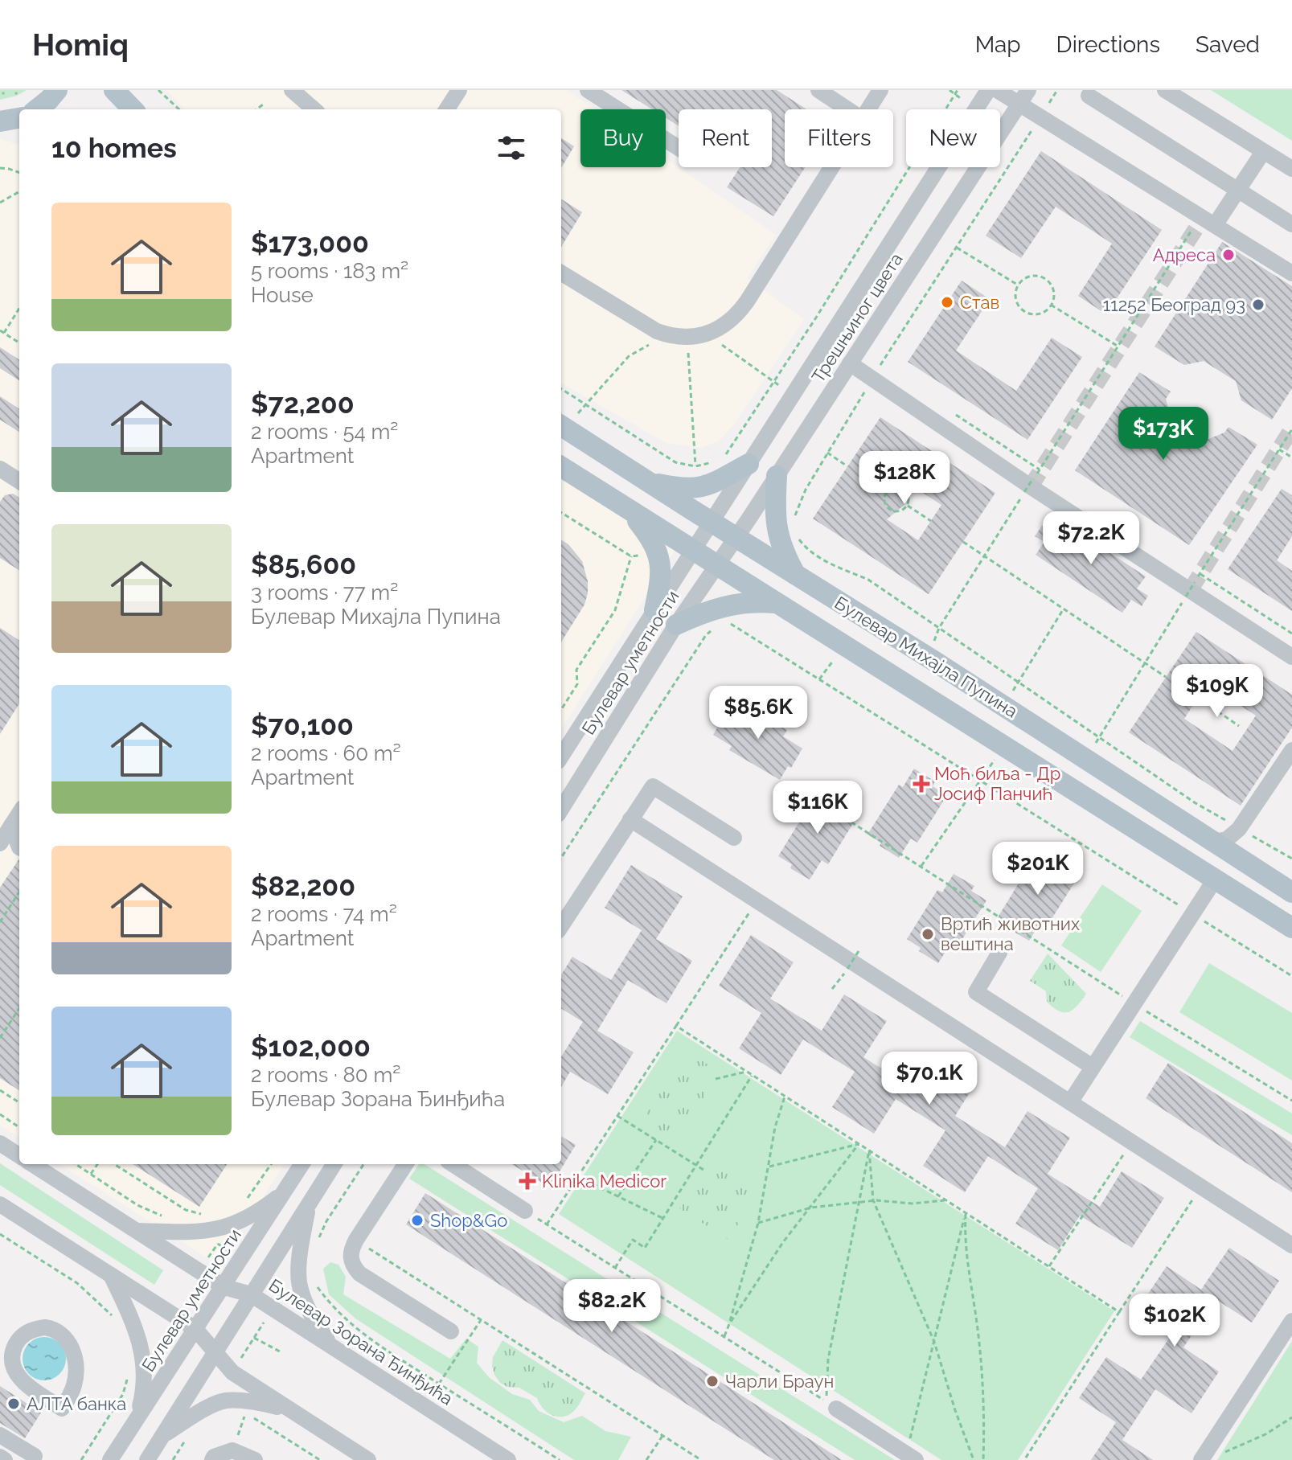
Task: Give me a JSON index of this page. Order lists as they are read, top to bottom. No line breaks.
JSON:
{"streets":{"main road":["Булевар Михајла Пупина"],"street":["Трешњиног цвета","Булевар уметности","Булевар Зорана Ђинђића"]},"crossings":[["Трешњиног цвета","Булевар Михајла Пупина"],["Трешњиног цвета","Булевар уметности"],["Булевар Михајла Пупина","Булевар уметности"],["Булевар уметности","Булевар Зорана Ђинђића"]],"places":{"other":["Адреса","Став","11252 Београд 93","Вртић животних вештина","Shop&Go","Чарли Браун","АЛТА банка"],"health":["Моћ биља - Др Јосиф Панчић","Klinika Medicor"]},"page":{"header":"Homiq","nav":["Map","Directions","Saved"],"chip":["Buy","Rent","Filters","New"],"heading":"10 homes","list":[{"name":"$173,000","note":"5 rooms · 183 m² · House"},{"name":"$72,200","note":"2 rooms · 54 m² · Apartment"},{"name":"$85,600","note":"3 rooms · 77 m² · Булевар Михајла Пупина"},{"name":"$70,100","note":"2 rooms · 60 m² · Apartment"},{"name":"$82,200","note":"2 rooms · 74 m² · Apartment"},{"name":"$102,000","note":"2 rooms · 80 m² · Булевар Зорана Ђинђића"}],"price":["$173K","$128K","$72.2K","$109K","$85.6K","$116K","$201K","$70.1K","$82.2K","$102K"]}}
